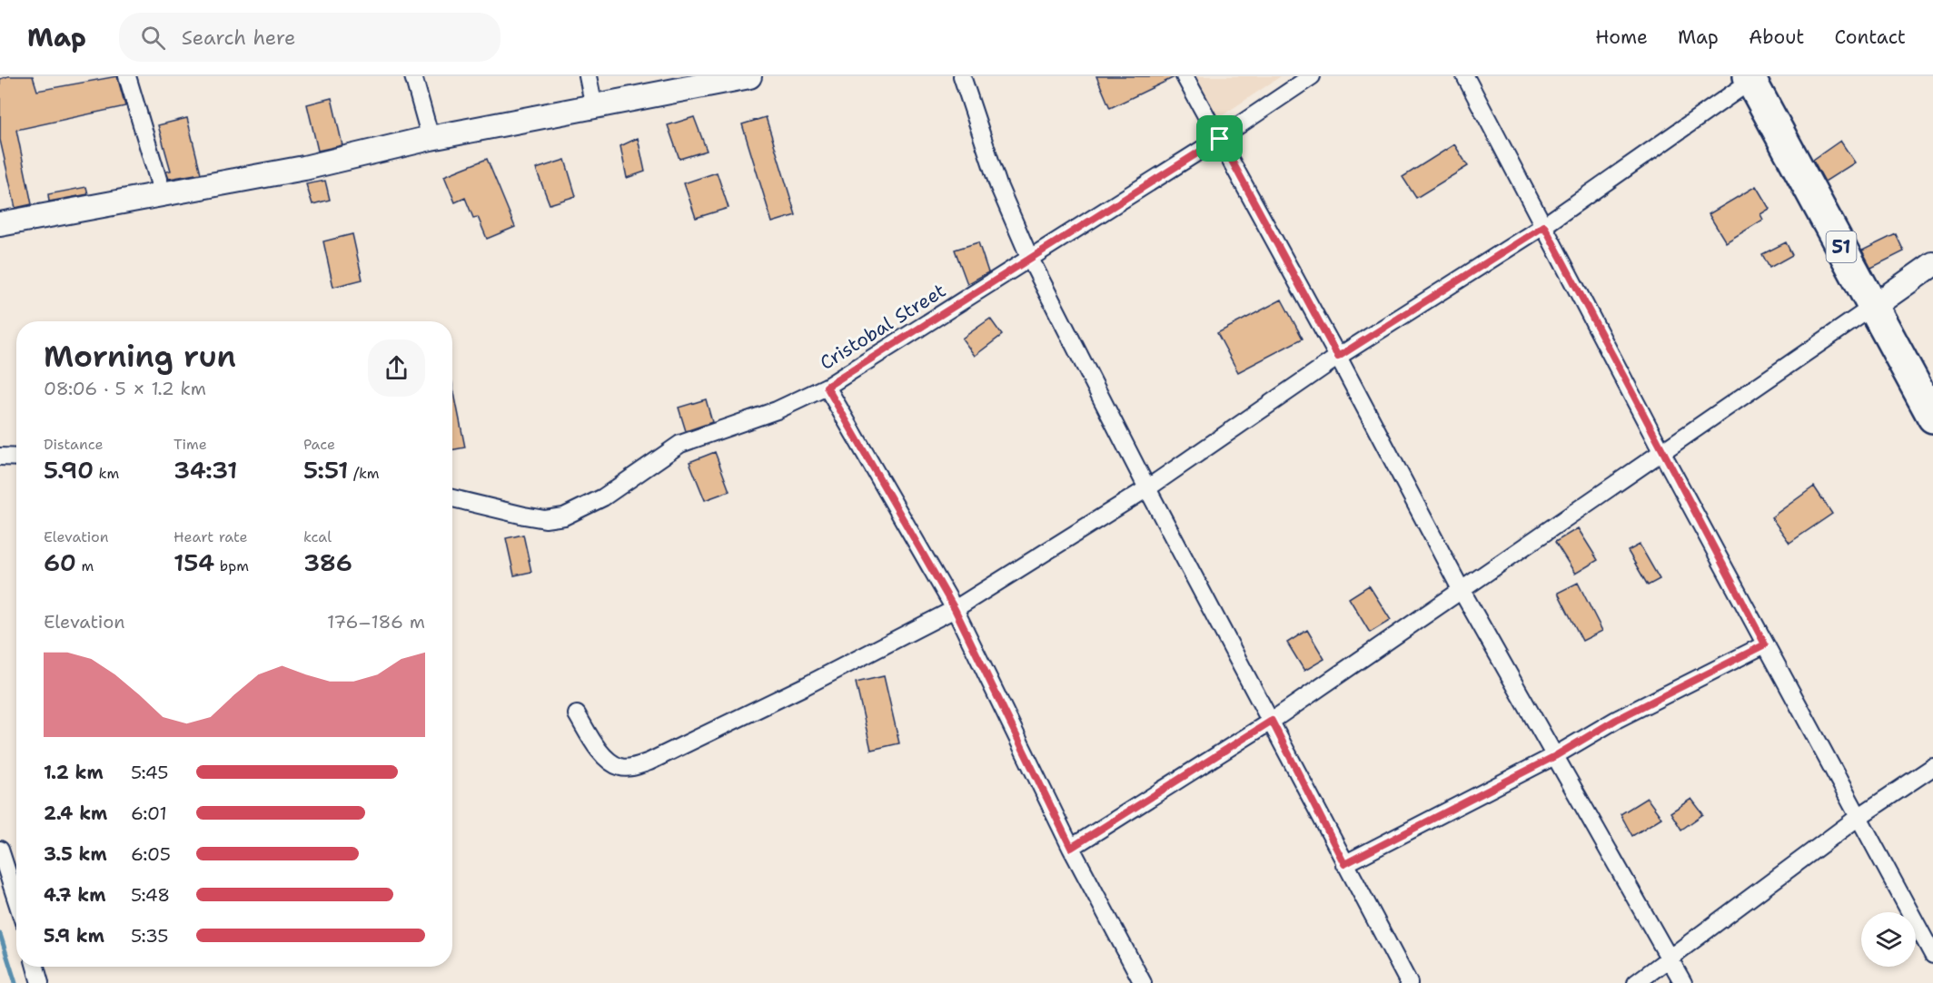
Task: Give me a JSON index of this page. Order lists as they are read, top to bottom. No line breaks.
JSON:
{"streets":{"highway":["51"],"street":["Cristobal Street"]},"page":{"header":"Map","search":"Search here","nav":["Home","Map","About","Contact"],"heading":["Morning run","08:06 · 5 × 1.2 km"],"stats":[["Distance","5.90 km"],["Time","34:31"],["Pace","5:51 /km"],["Elevation","60 m"],["Heart rate","154 bpm"],["kcal","386"]],"chart":["Elevation","176–186 m"],"list":[{"name":"1.2 km","note":"5:45"},{"name":"2.4 km","note":"6:01"},{"name":"3.5 km","note":"6:05"},{"name":"4.7 km","note":"5:48"},{"name":"5.9 km","note":"5:35"}]}}
